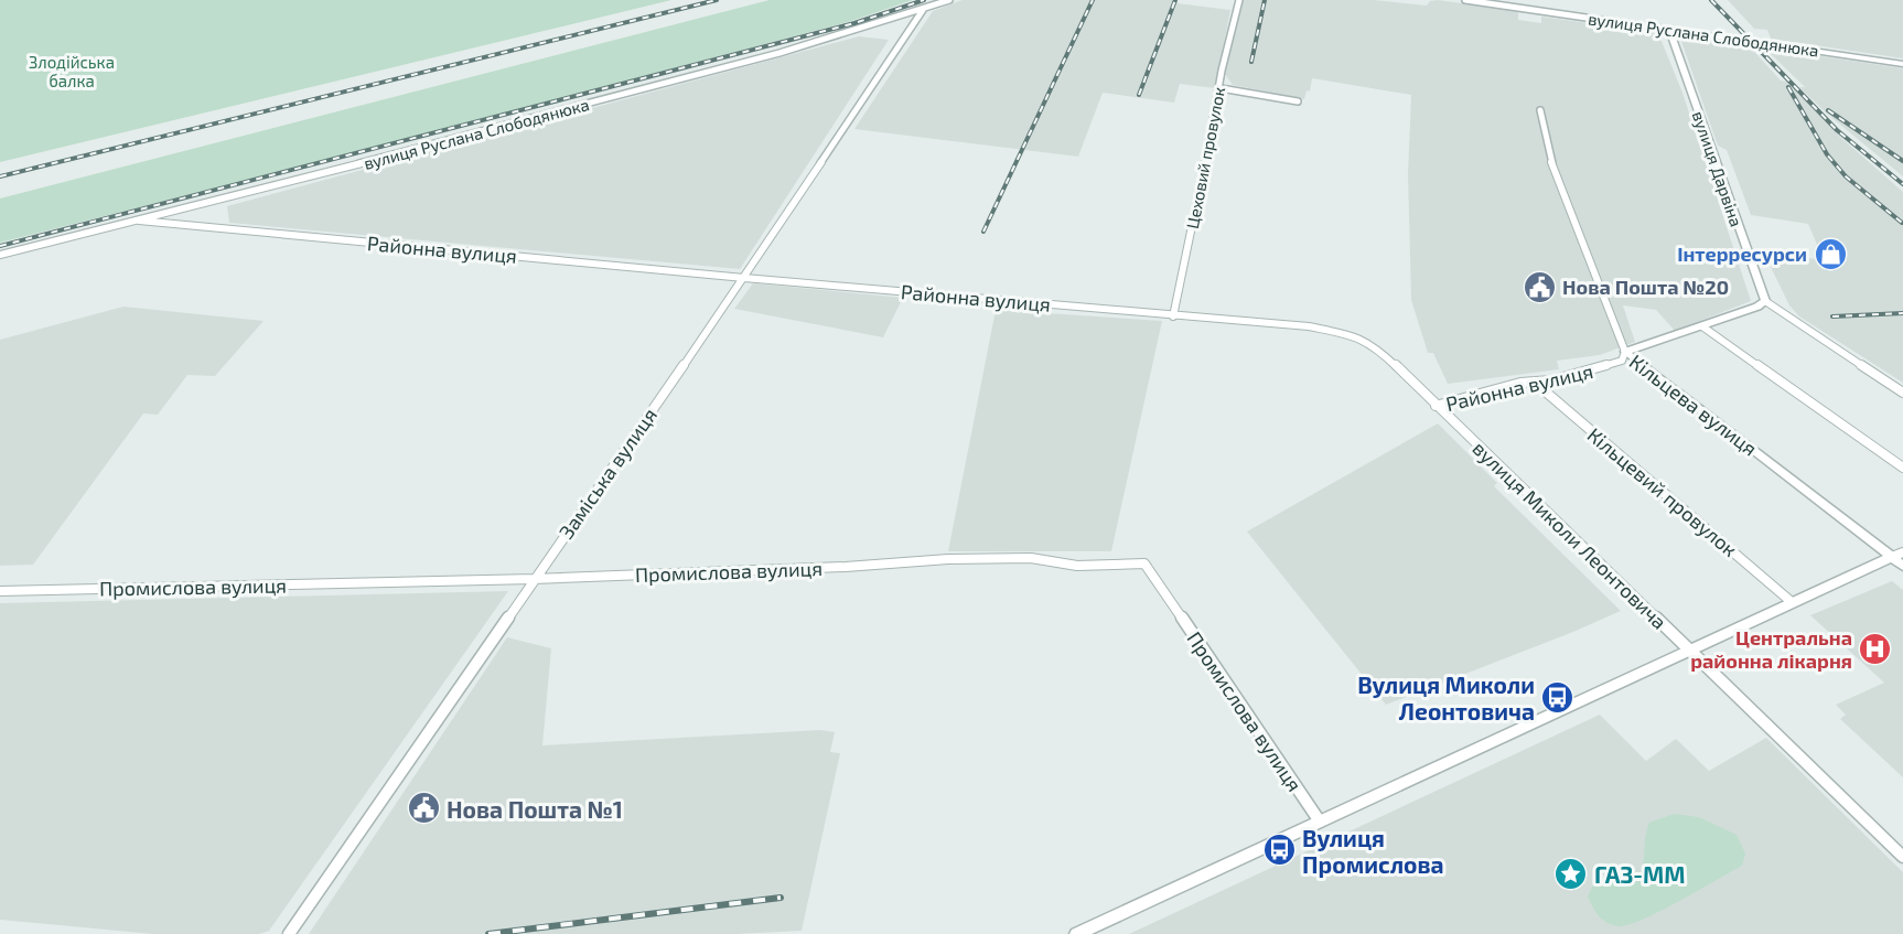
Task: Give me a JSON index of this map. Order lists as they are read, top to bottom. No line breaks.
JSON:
{"streets":{"street":["вулиця Руслана Слободянюка","Цеховий провулок","вулиця Дарвіна","Районна вулиця","Кільцева вулиця","Заміська вулиця","Кільцевий провулок","вулиця Миколи Леонтовича","Промислова вулиця"]},"crossings":[["вулиця Руслана Слободянюка","вулиця Дарвіна"],["вулиця Руслана Слободянюка","Районна вулиця"],["вулиця Руслана Слободянюка","Заміська вулиця"],["Цеховий провулок","Районна вулиця"],["вулиця Дарвіна","Районна вулиця"],["Районна вулиця","Кільцева вулиця"],["Районна вулиця","Заміська вулиця"],["Районна вулиця","Кільцевий провулок"],["Районна вулиця","вулиця Миколи Леонтовича"],["Заміська вулиця","Промислова вулиця"]],"parks":["Злодійська балка"],"places":{"shop":["Інтерресурси"],"public building":["Нова Пошта №20","Нова Пошта №1"],"hospital":["Центральна районна лікарня"],"bus stop":["Вулиця Миколи Леонтовича","Вулиця Промислова"],"place":["ГАЗ-ММ"]}}
